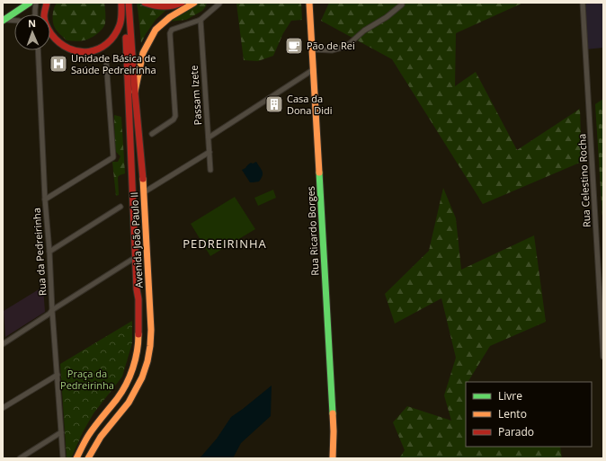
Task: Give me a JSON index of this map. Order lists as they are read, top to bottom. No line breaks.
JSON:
{"streets":{"main road":["Rua Ricardo Borges","Avenida João Paulo II"],"street":["Passam Izete","Rua Celestino Rocha","Rua da Pedreirinha"]},"districts":["PEDREIRINHA"],"parks":["Praça da Pedreirinha"],"places":{"cafe":["Pão de Rei"],"hospital":["Unidade Básica de Saúde Pedreirinha"],"building":["Casa da Dona Didi"]},"legend":["Livre","Lento","Parado"],"north":"top"}
